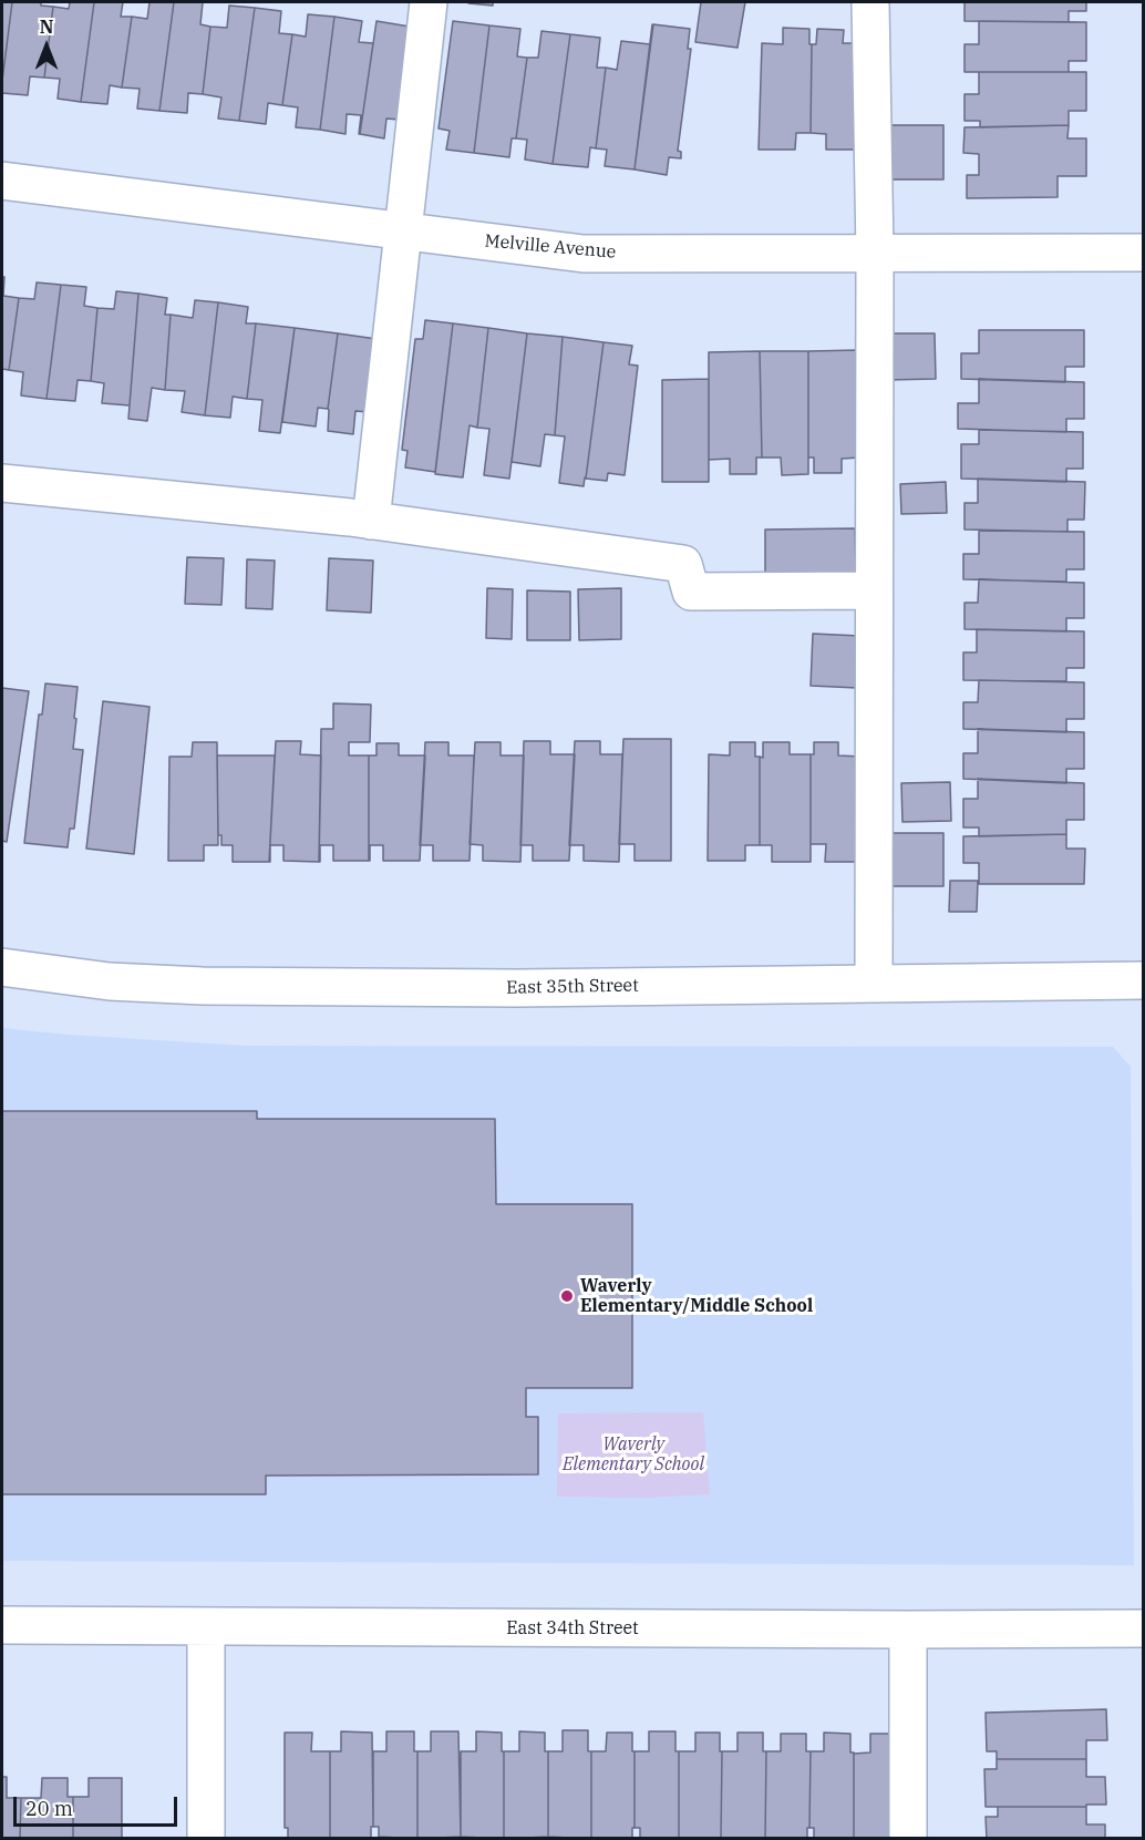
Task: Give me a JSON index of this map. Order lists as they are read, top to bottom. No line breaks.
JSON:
{"streets":{"street":["Melville Avenue","East 35th Street","East 34th Street"]},"parks":["Waverly Elementary School"],"places":["Waverly Elementary/Middle School"],"scale_bar":"20 m","north":"top"}
